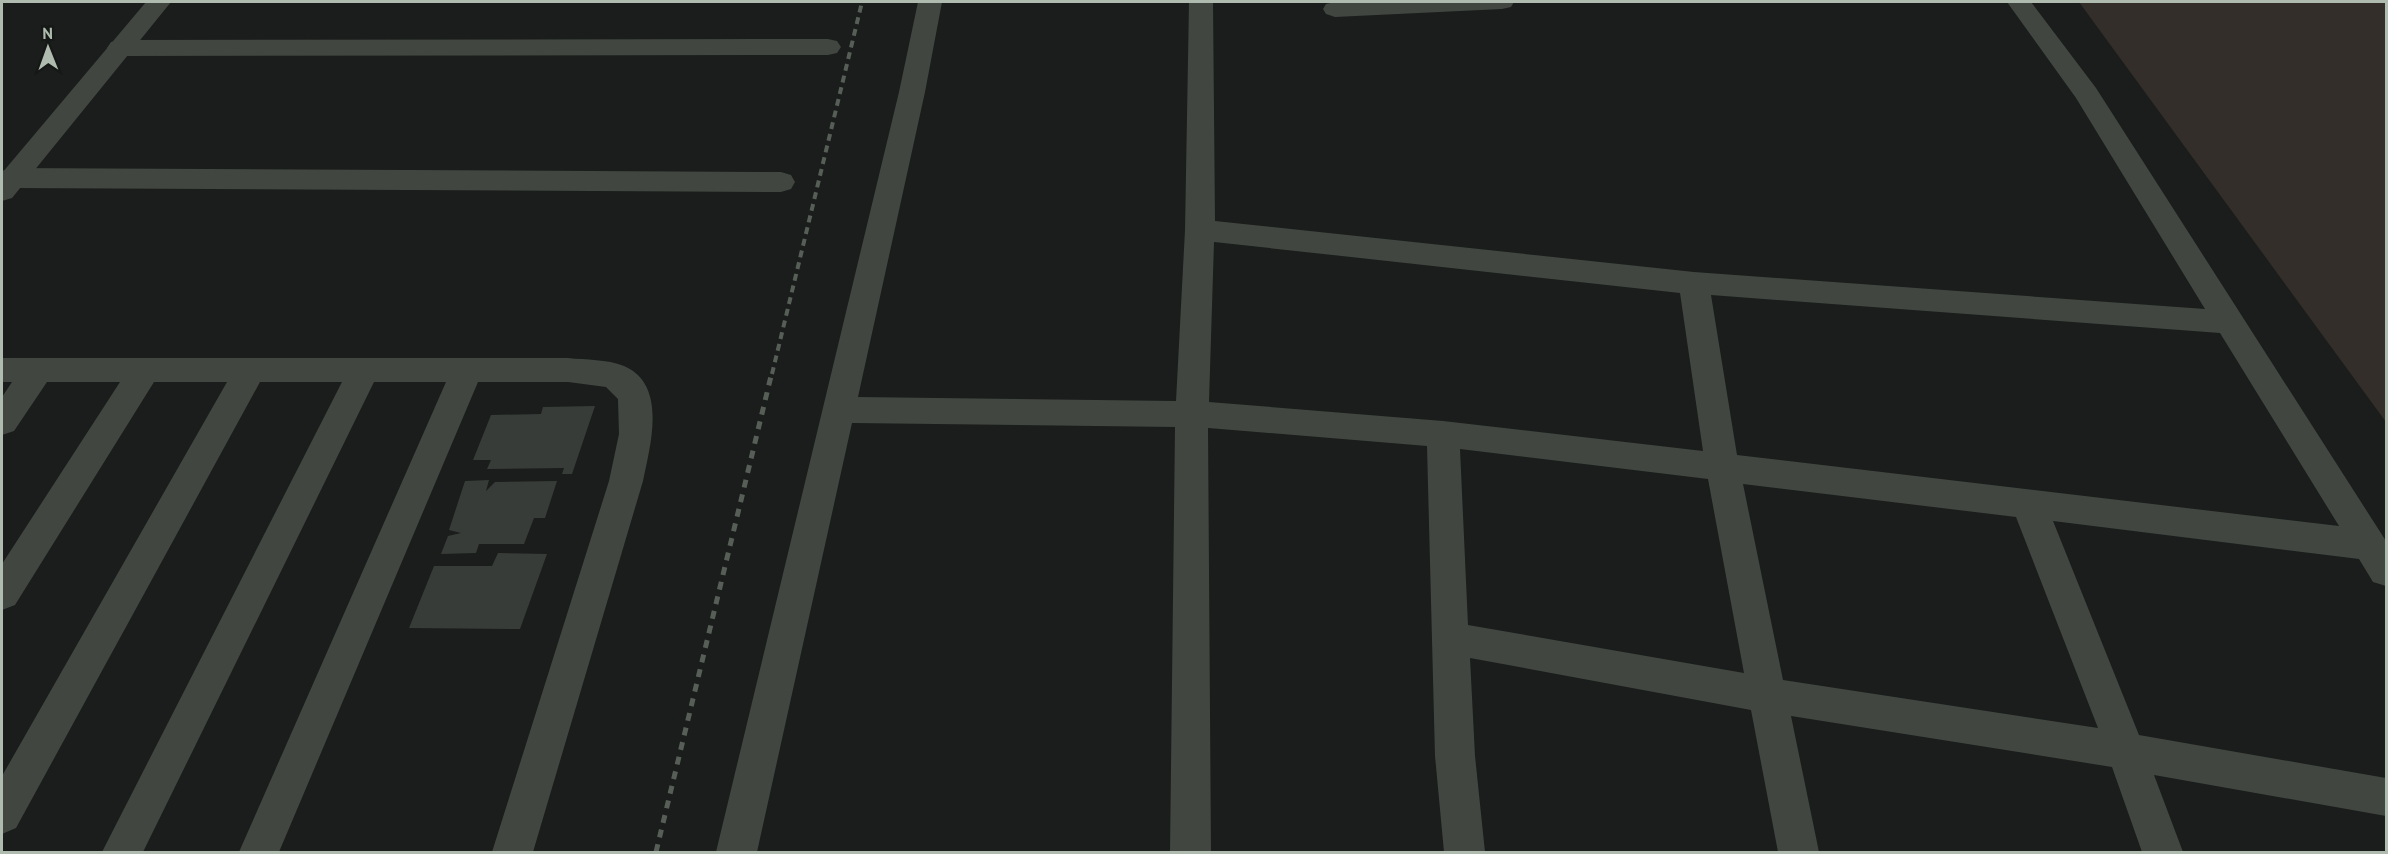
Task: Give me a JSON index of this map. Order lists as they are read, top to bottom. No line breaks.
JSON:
{"north":"top"}
